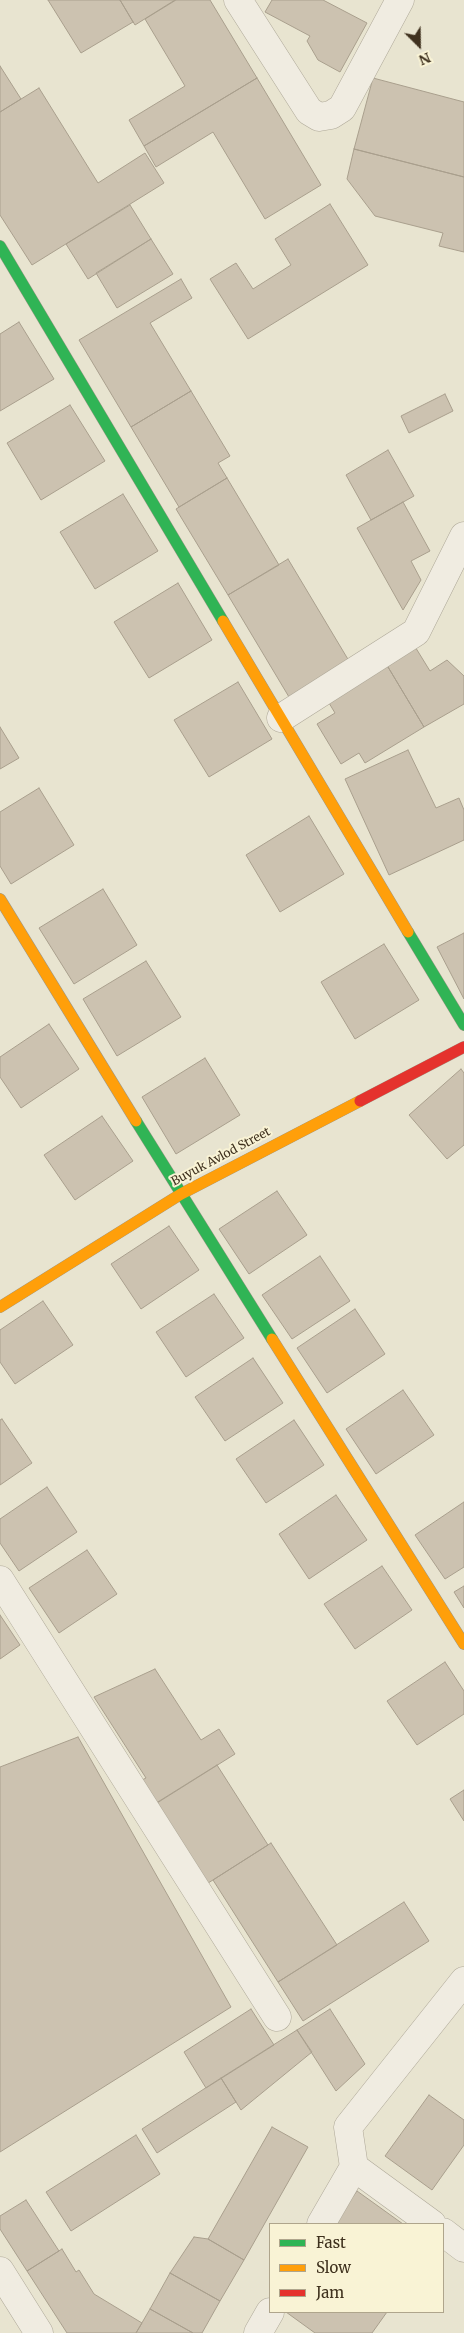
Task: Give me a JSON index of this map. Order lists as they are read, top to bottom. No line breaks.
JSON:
{"streets":{"street":["Buyuk Avlod Street"]},"legend":["Fast","Slow","Jam"],"north":"bottom right"}
